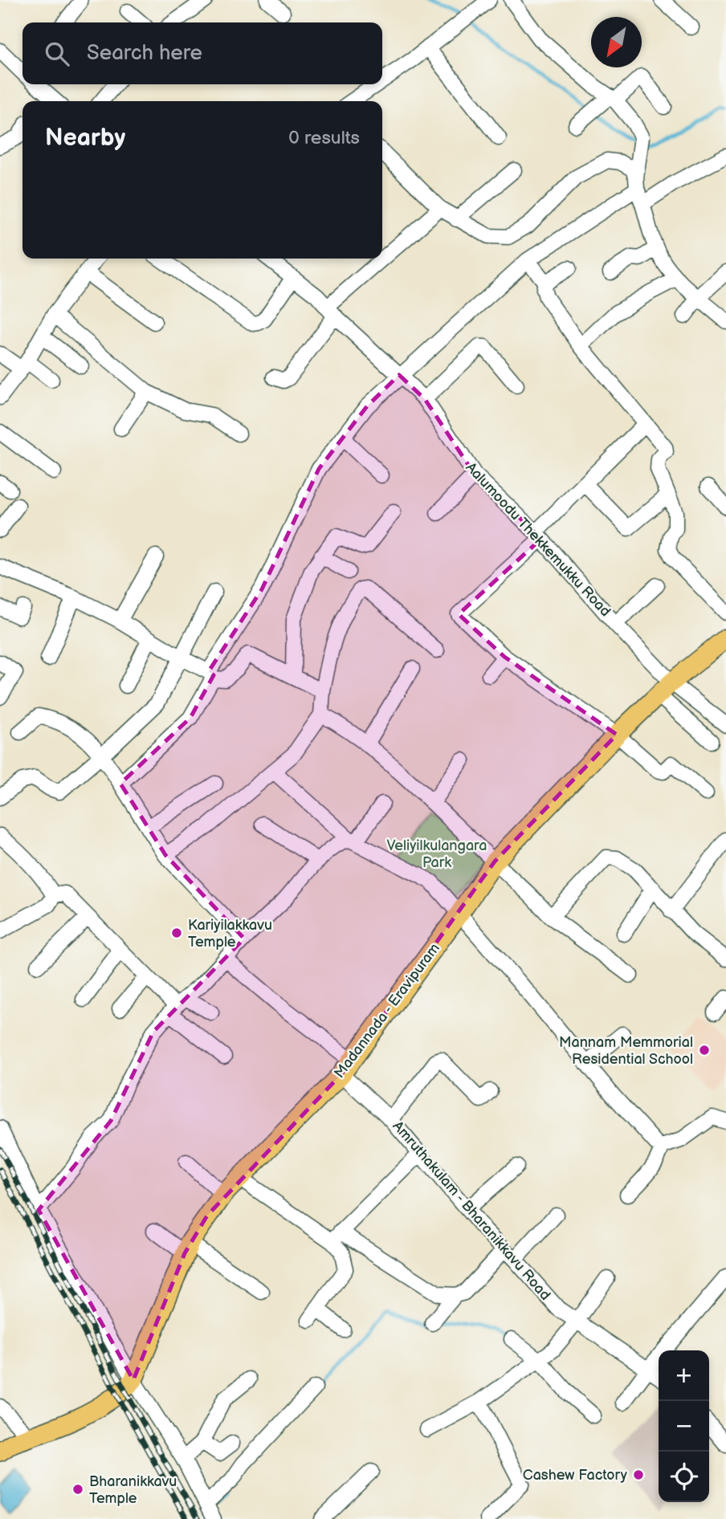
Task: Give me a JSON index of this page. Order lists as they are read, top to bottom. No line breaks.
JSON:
{"streets":{"main road":["Madannada - Eravipuram"],"street":["Aalumoodu Thekkemukku Road","Amruthakulam - Bharanikkavu Road"]},"crossings":[["Aalumoodu Thekkemukku Road","Madannada - Eravipuram"],["Madannada - Eravipuram","Amruthakulam - Bharanikkavu Road"]],"parks":["Veliyilkulangara Park"],"places":["Kariyilakkavu Temple","Mannam Memmorial Residential School","Cashew Factory","Bharanikkavu Temple"],"north":"bottom left","page":{"search":"Search here","heading":["Nearby","0 results"],"map_buttons":["+","−"]}}
